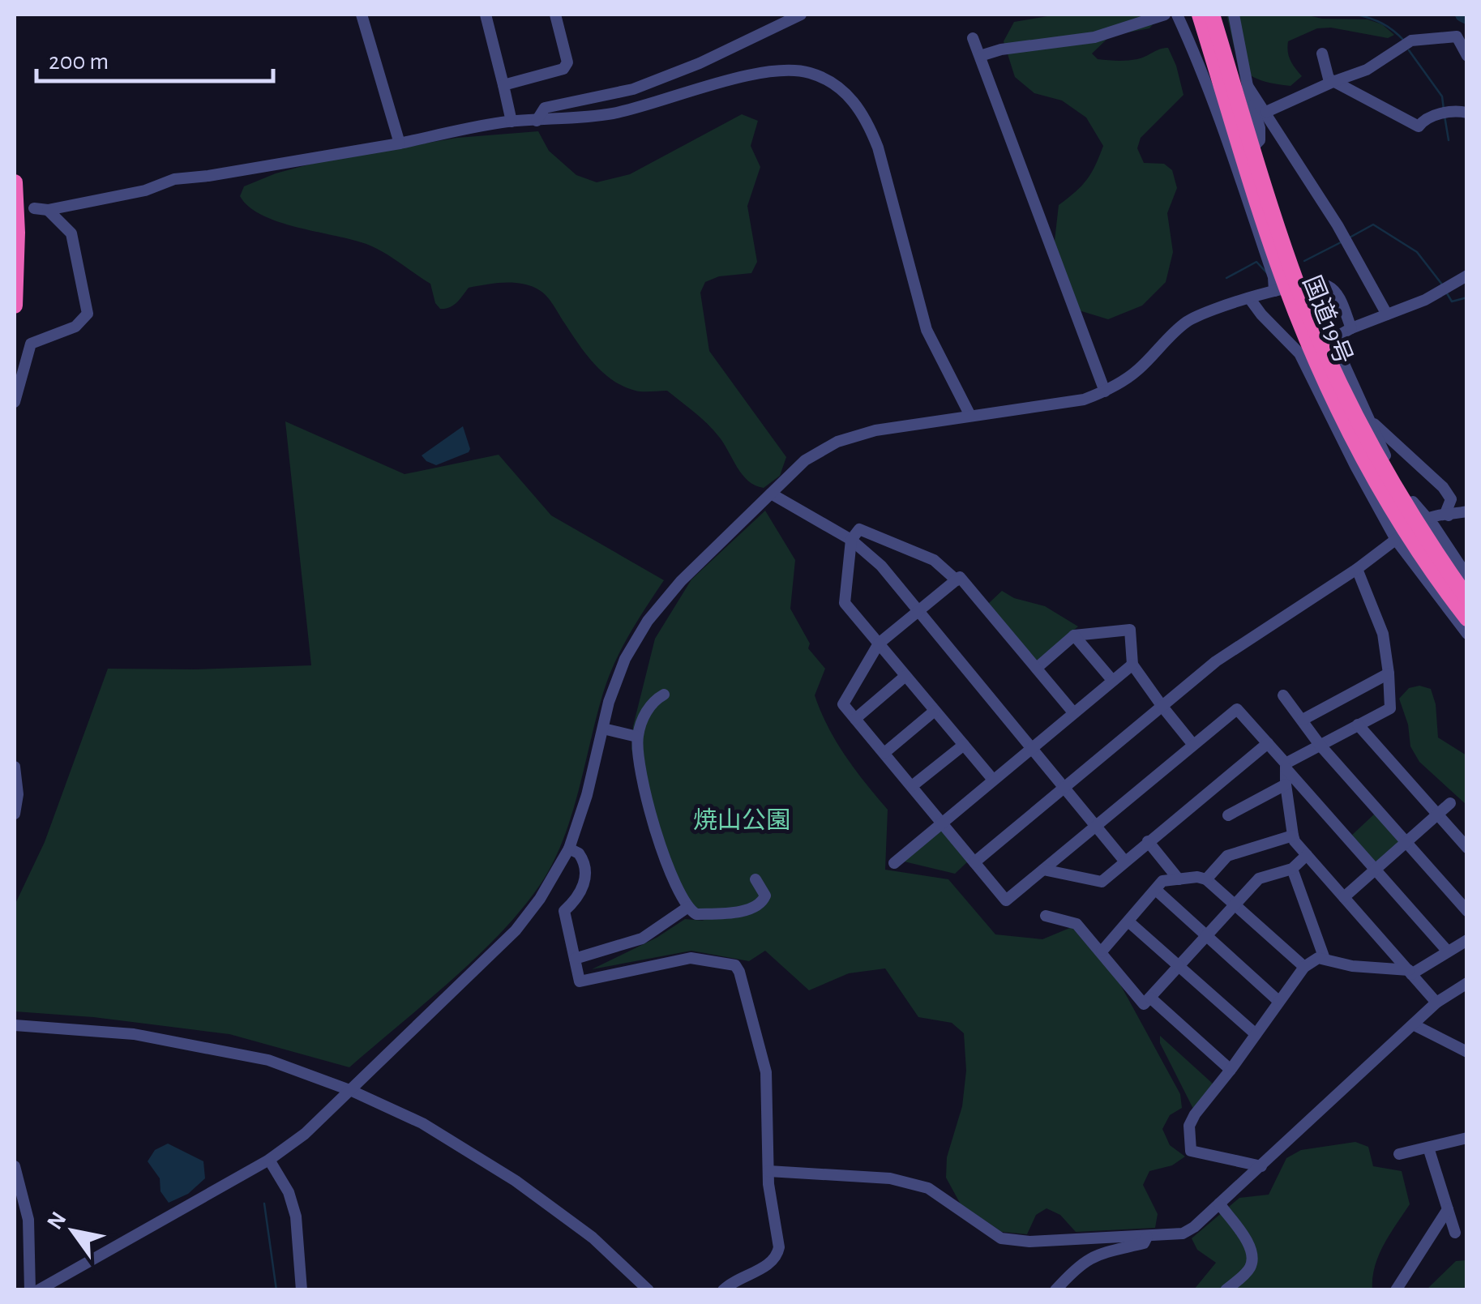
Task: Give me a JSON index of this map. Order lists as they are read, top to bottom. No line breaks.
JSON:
{"streets":{"highway":["国道19号"]},"parks":["焼山公園"],"scale_bar":"200 m","north":"top left"}
